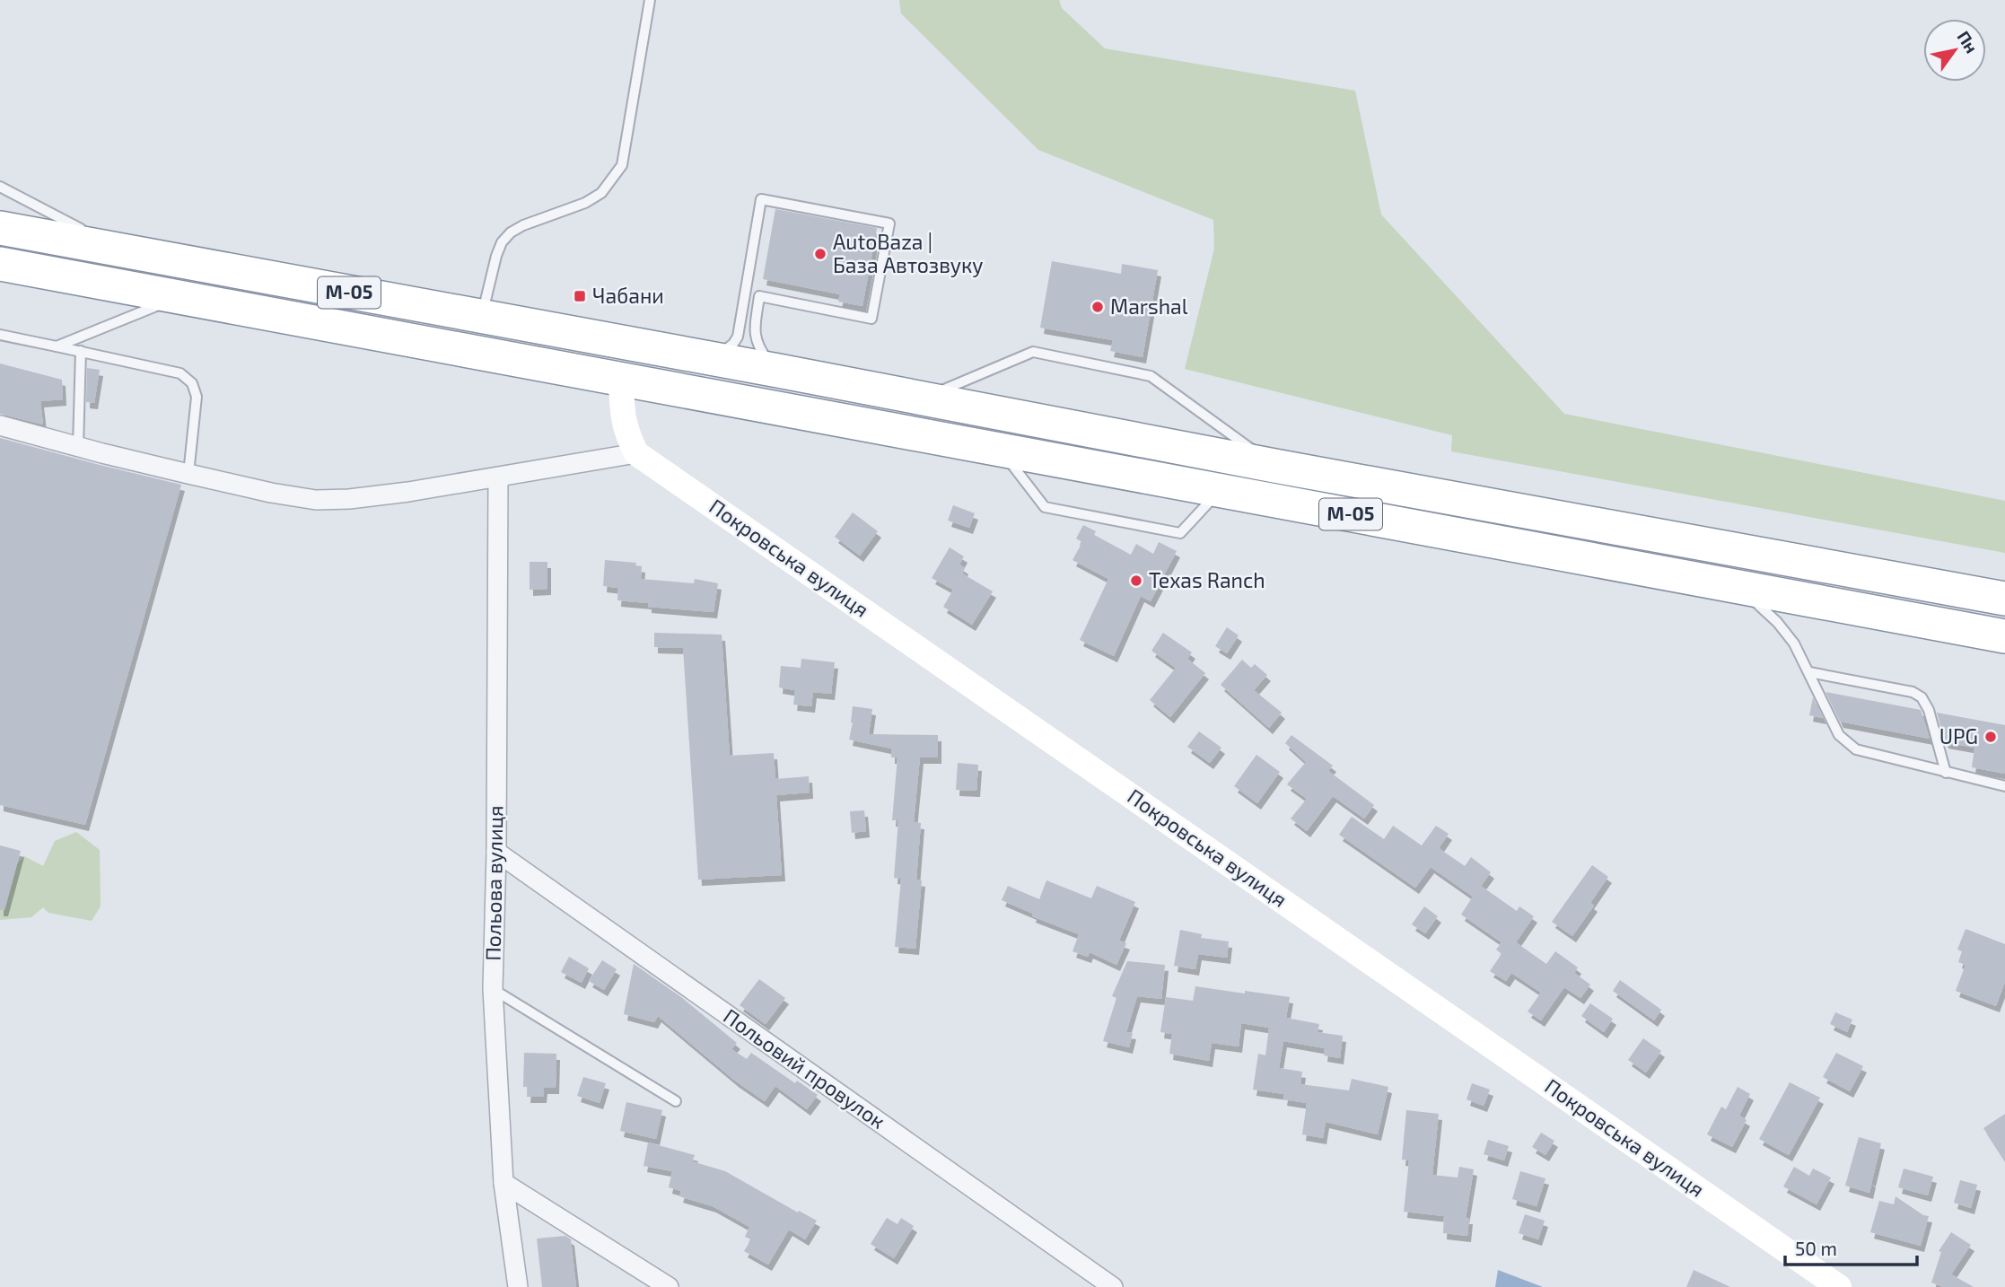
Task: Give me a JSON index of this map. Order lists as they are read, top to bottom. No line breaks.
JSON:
{"streets":{"highway":["М-05"],"street":["Покровська вулиця","Польова вулиця","Польовий провулок"]},"crossings":[["Польова вулиця","Польовий провулок"]],"places":{"other":["AutoBaza | База Автозвуку","Marshal","Texas Ranch","UPG"],"transit":["Чабани"]},"scale_bar":"50 m","north":"top right"}
